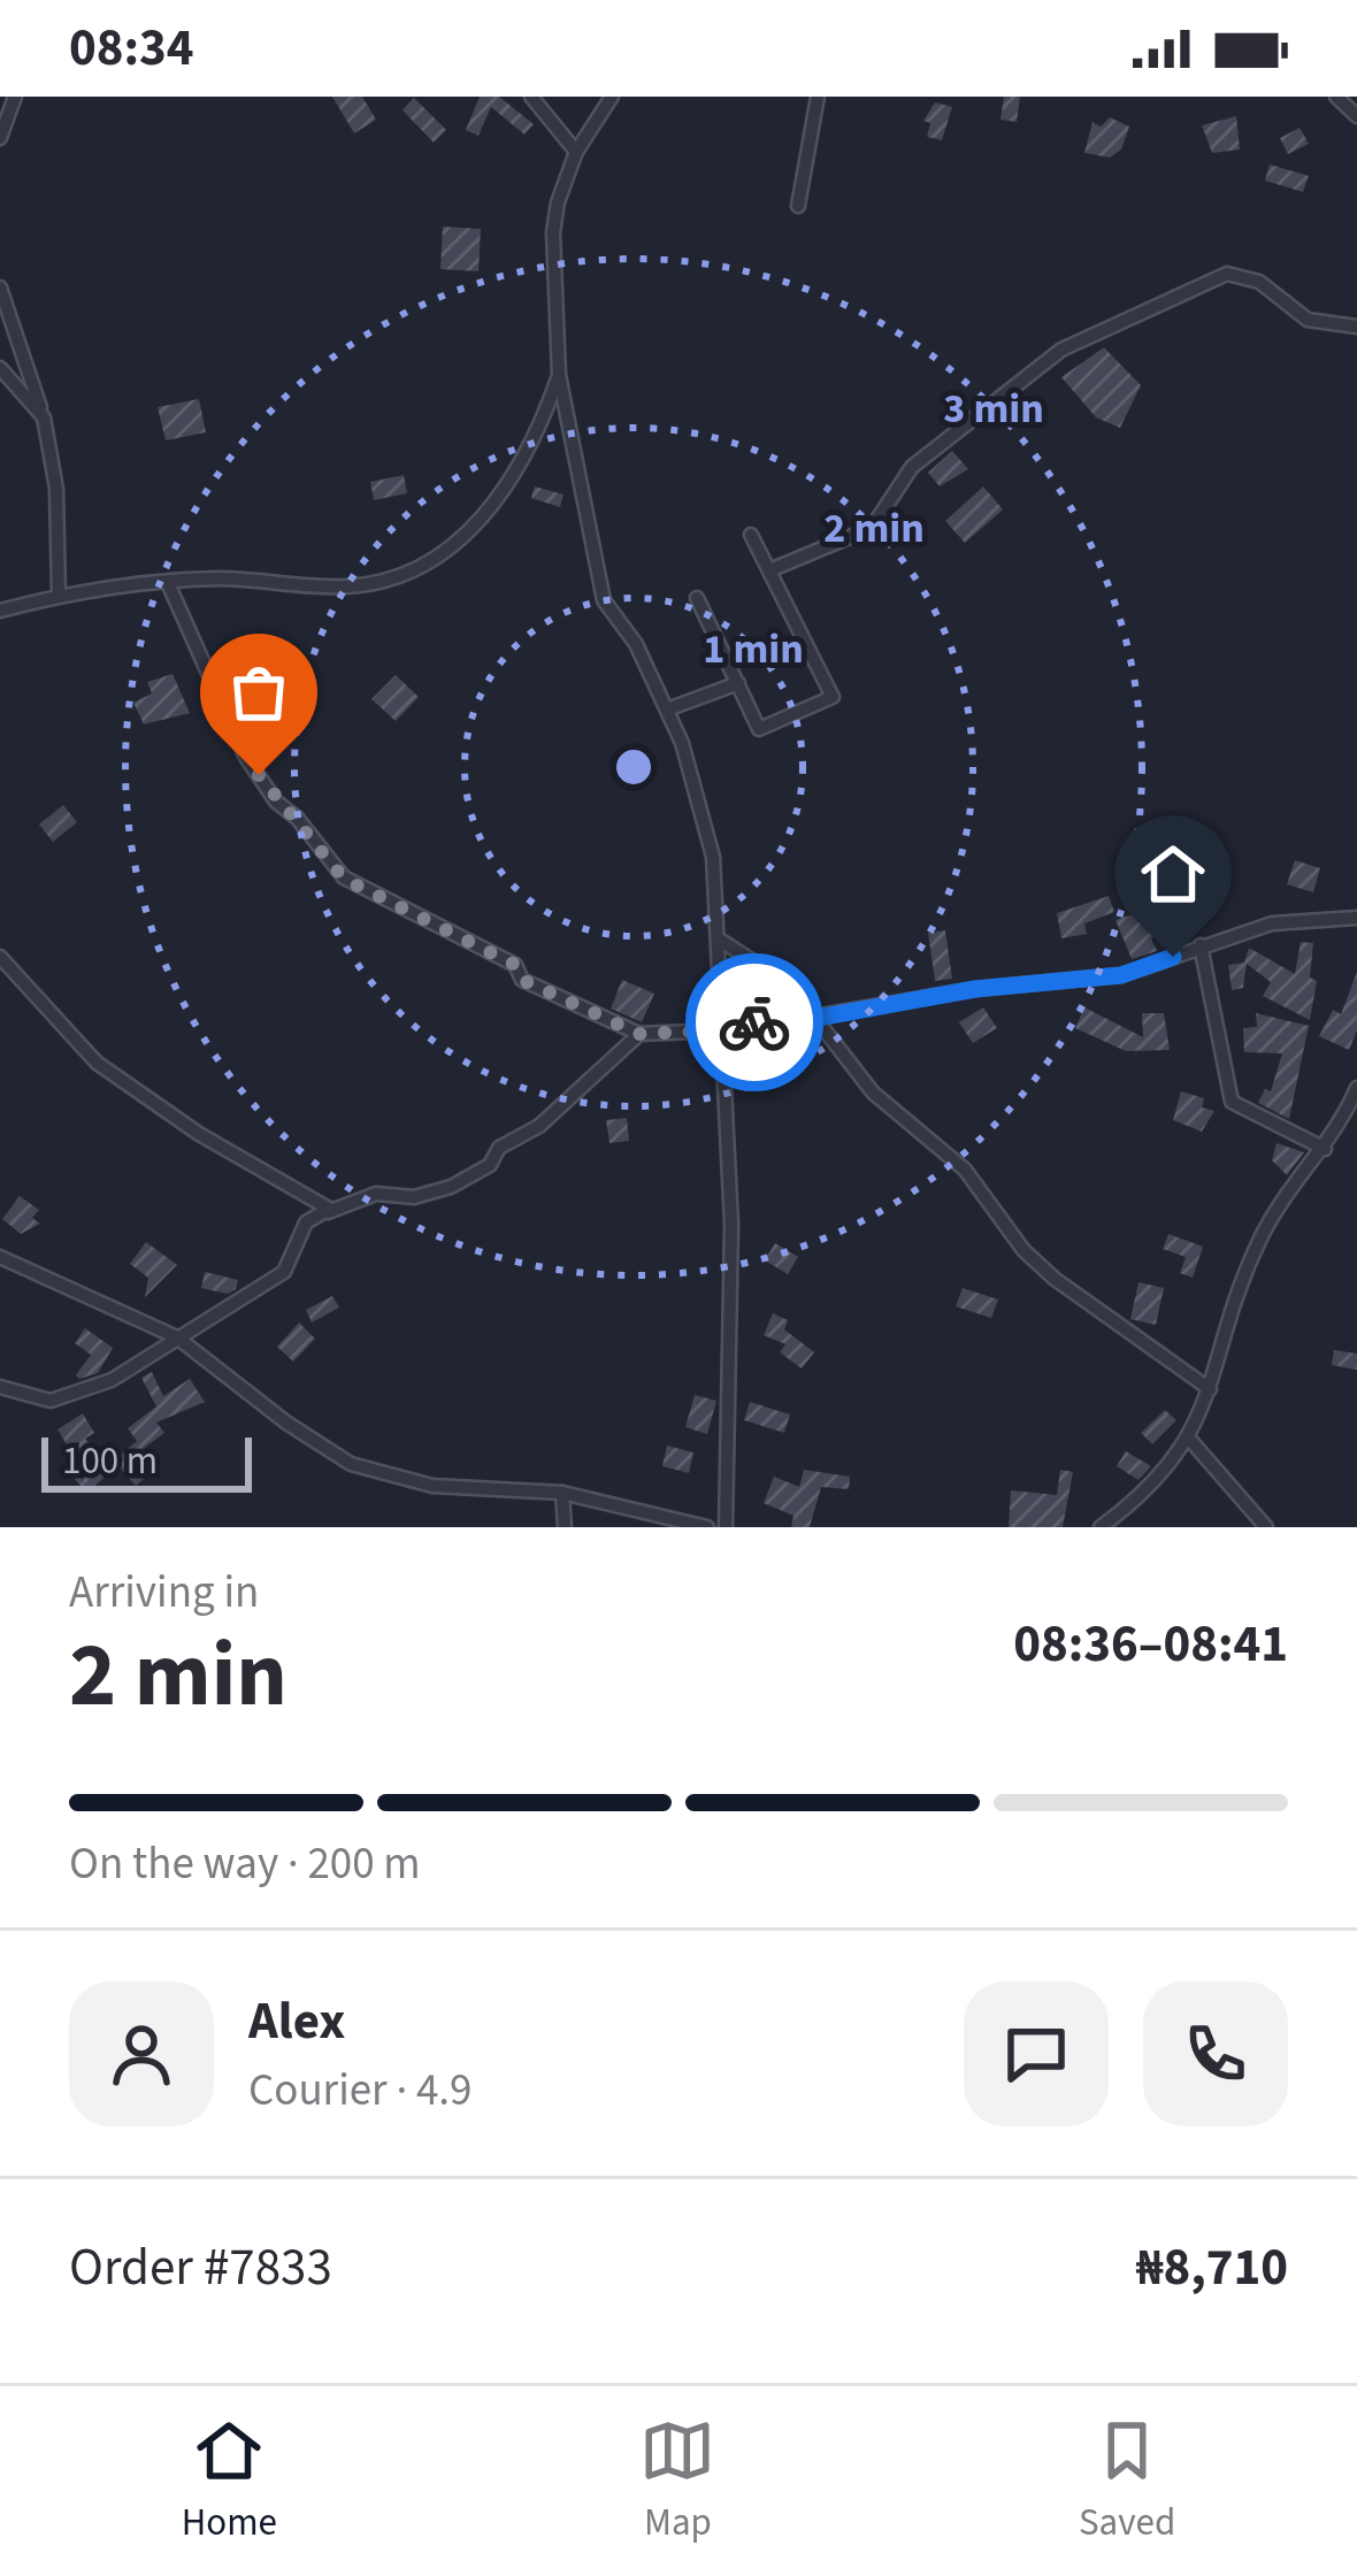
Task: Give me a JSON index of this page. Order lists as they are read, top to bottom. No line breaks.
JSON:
{"scale_bar":"100 m","page":{"status":"08:34","scale":"100 m","heading":["2 min","Arriving in","08:36–08:41"],"panel":["Alex","Courier · 4.9","Order #7833","₦8,710"],"bar":"On the way · 200 m","tabs":["Home","Map","Saved"]},"rings":["3 min","2 min","1 min"]}
